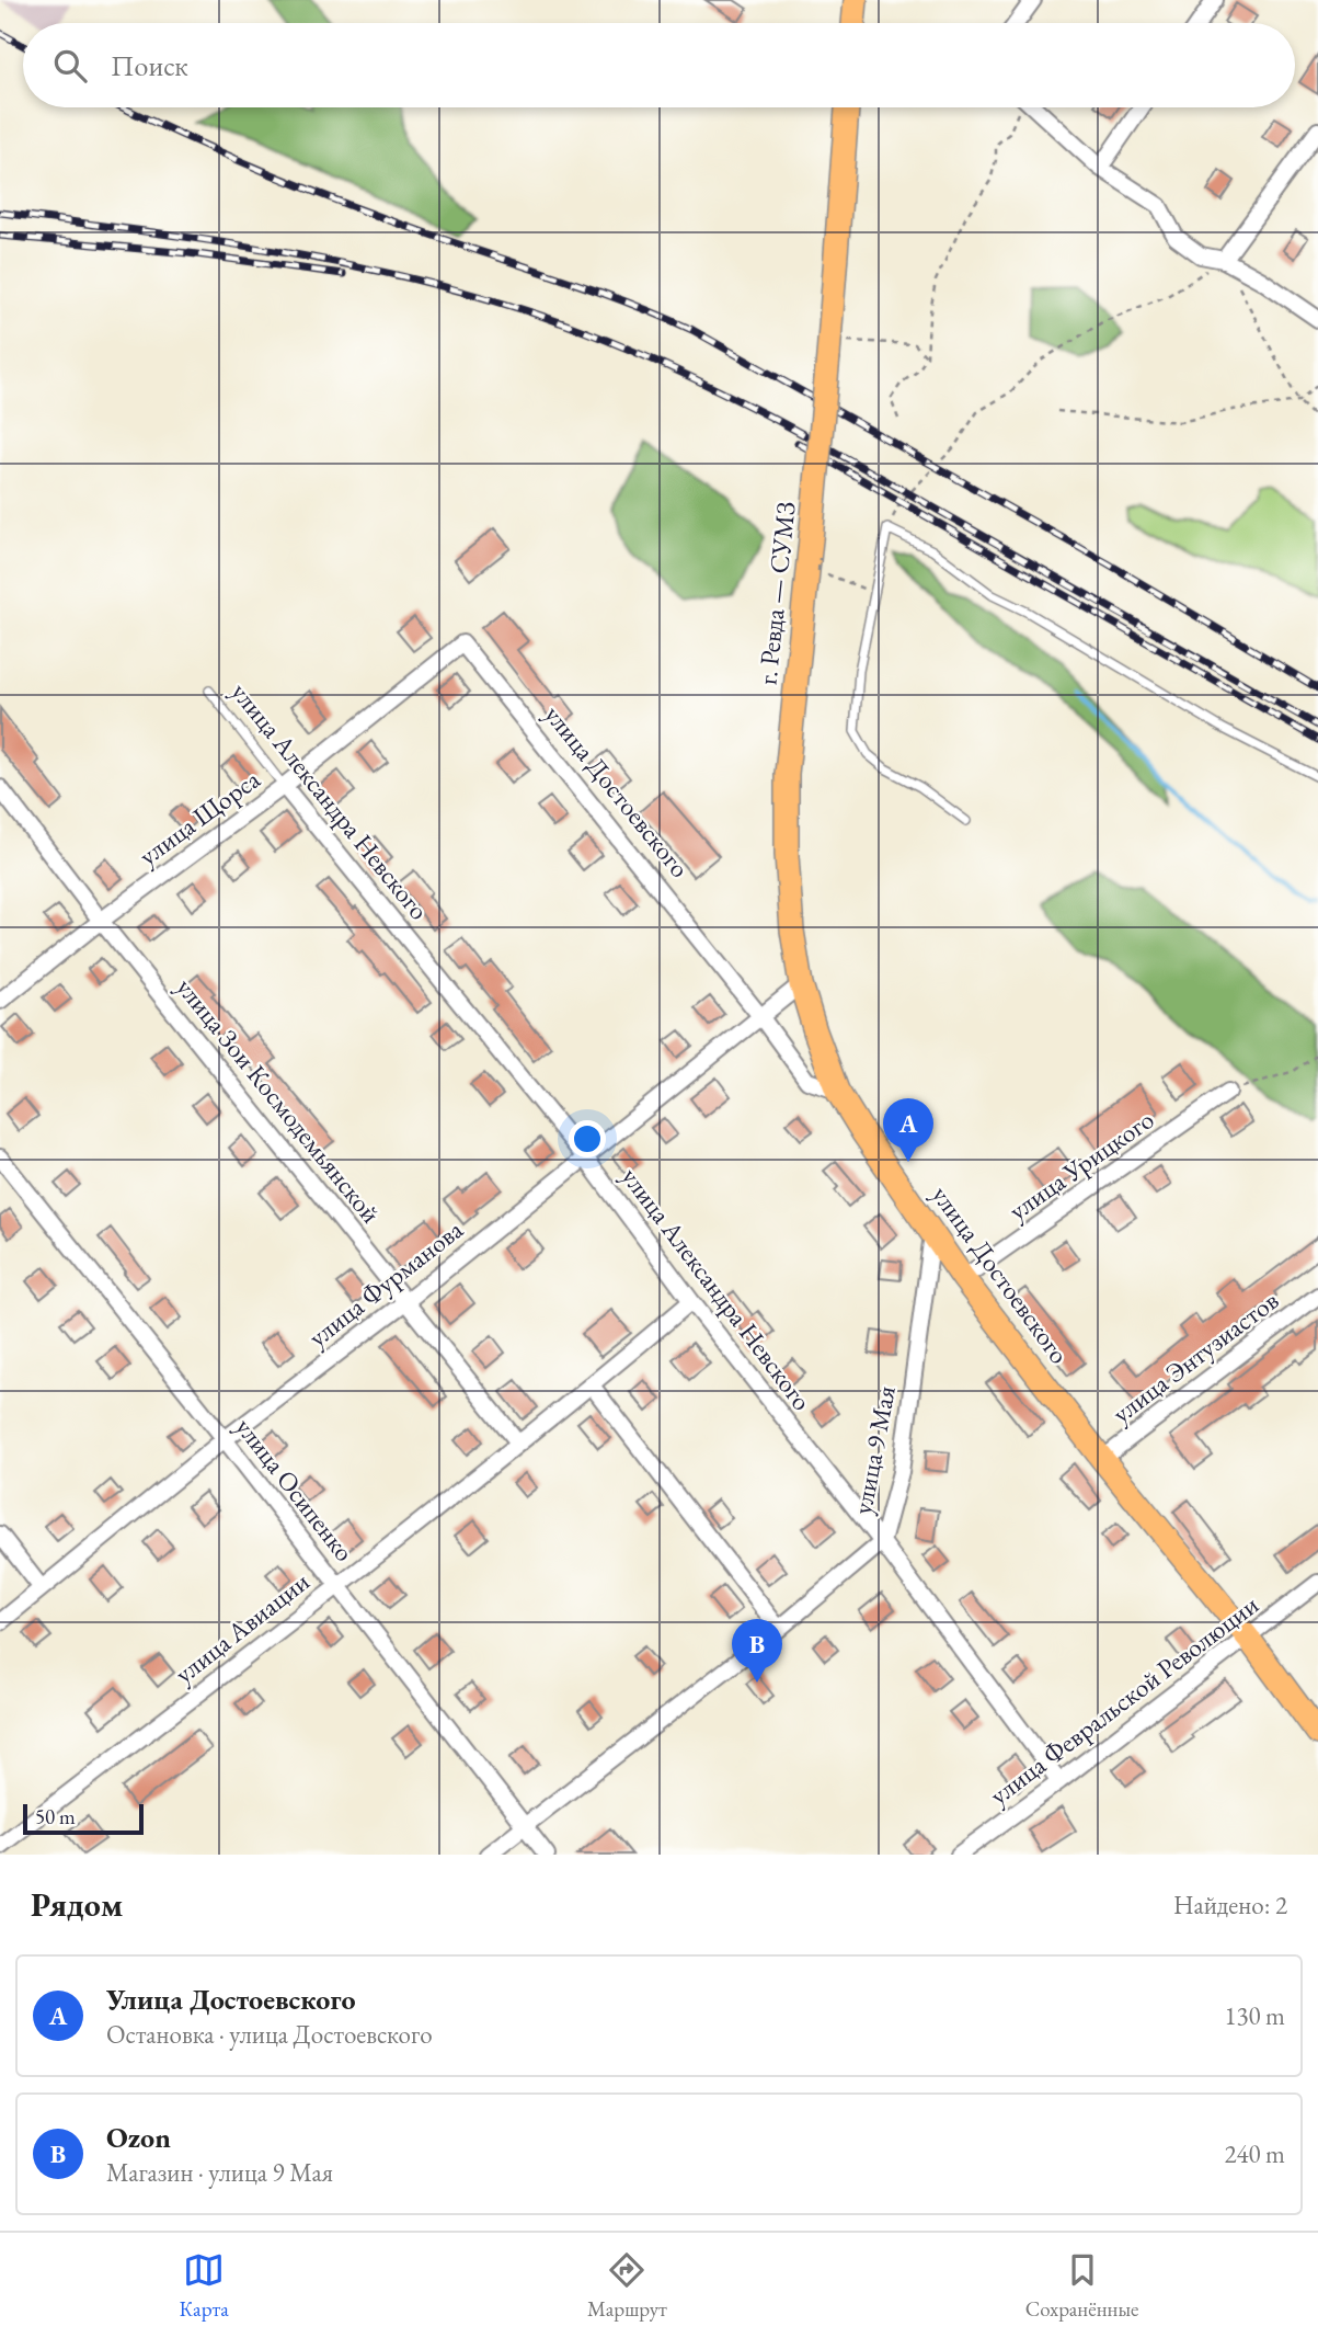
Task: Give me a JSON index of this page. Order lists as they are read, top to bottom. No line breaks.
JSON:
{"streets":{"main road":["г. Ревда — СУМЗ","улица Достоевского"],"street":["улица Александра Невского","улица Щорса","улица Зои Космодемьянской","улица Урицкого","улица Фурманова","улица Энтузиастов","улица 9 Мая","улица Осипенко","улица Авиации","улица Февральской Революции"]},"crossings":[["г. Ревда — СУМЗ","улица Достоевского"],["г. Ревда — СУМЗ","улица Фурманова"],["улица Достоевского","улица Щорса"],["улица Достоевского","улица Урицкого"],["улица Достоевского","улица Фурманова"],["улица Достоевского","улица Энтузиастов"],["улица Достоевского","улица 9 Мая"],["улица Достоевского","улица Февральской Революции"],["улица Александра Невского","улица Щорса"],["улица Александра Невского","улица Фурманова"],["улица Александра Невского","улица 9 Мая"],["улица Александра Невского","улица Авиации"],["улица Александра Невского","улица Февральской Революции"],["улица Щорса","улица Зои Космодемьянской"],["улица Зои Космодемьянской","улица Фурманова"],["улица Зои Космодемьянской","улица Авиации"],["улица Фурманова","улица Осипенко"],["улица 9 Мая","улица Осипенко"],["улица Осипенко","улица Авиации"]],"scale_bar":"50 m","page":{"search":"Поиск","pins":["A","B"],"scale":"50 m","heading":["Рядом","Найдено: 2"],"list":[{"mark":"A","name":"Улица Достоевского","note":"Остановка · улица Достоевского","value":"130 m"},{"mark":"B","name":"Ozon","note":"Магазин · улица 9 Мая","value":"240 m"}],"nav":["Карта","Маршрут","Сохранённые"]}}
